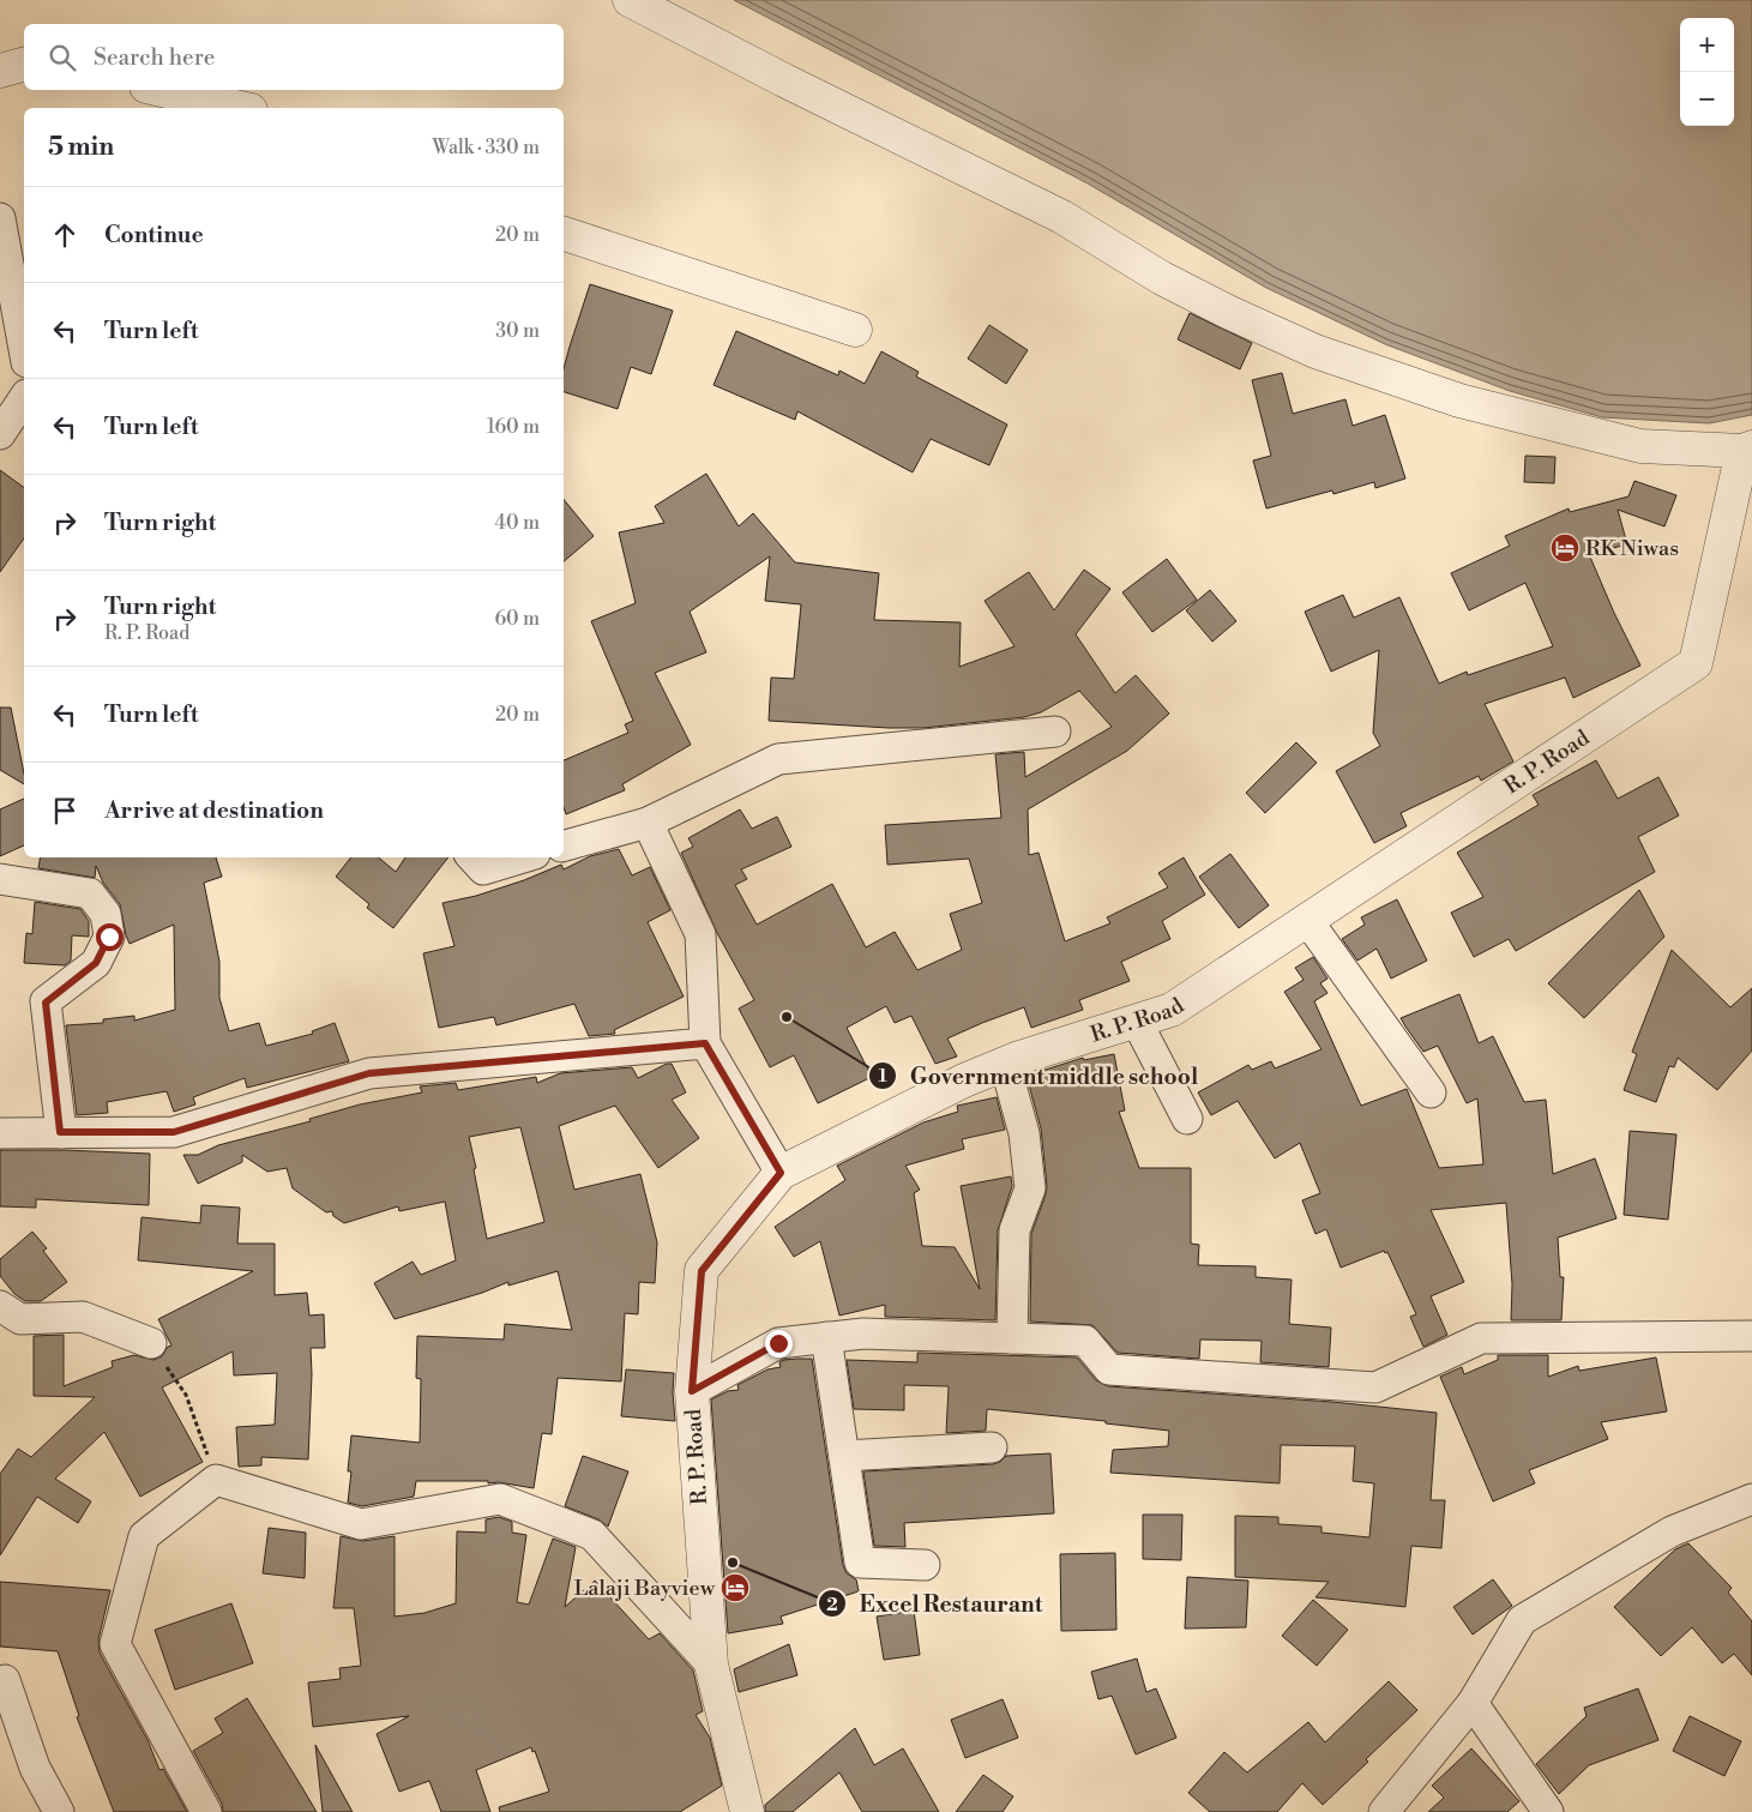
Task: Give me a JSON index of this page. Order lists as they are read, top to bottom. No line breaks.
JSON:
{"streets":{"street":["R. P. Road"]},"places":{"hotel":["RK Niwas","Lalaji Bayview"],"other":["Government middle school","Excel Restaurant"]},"page":{"map_buttons":["+","−"],"search":"Search here","heading":["5 min","Walk · 330 m"],"list":[["Continue","20 m"],["Turn left","30 m"],["Turn left","160 m"],["Turn right","40 m"],["Turn right","R. P. Road","60 m"],["Turn left","20 m"],"Arrive at destination"]}}
